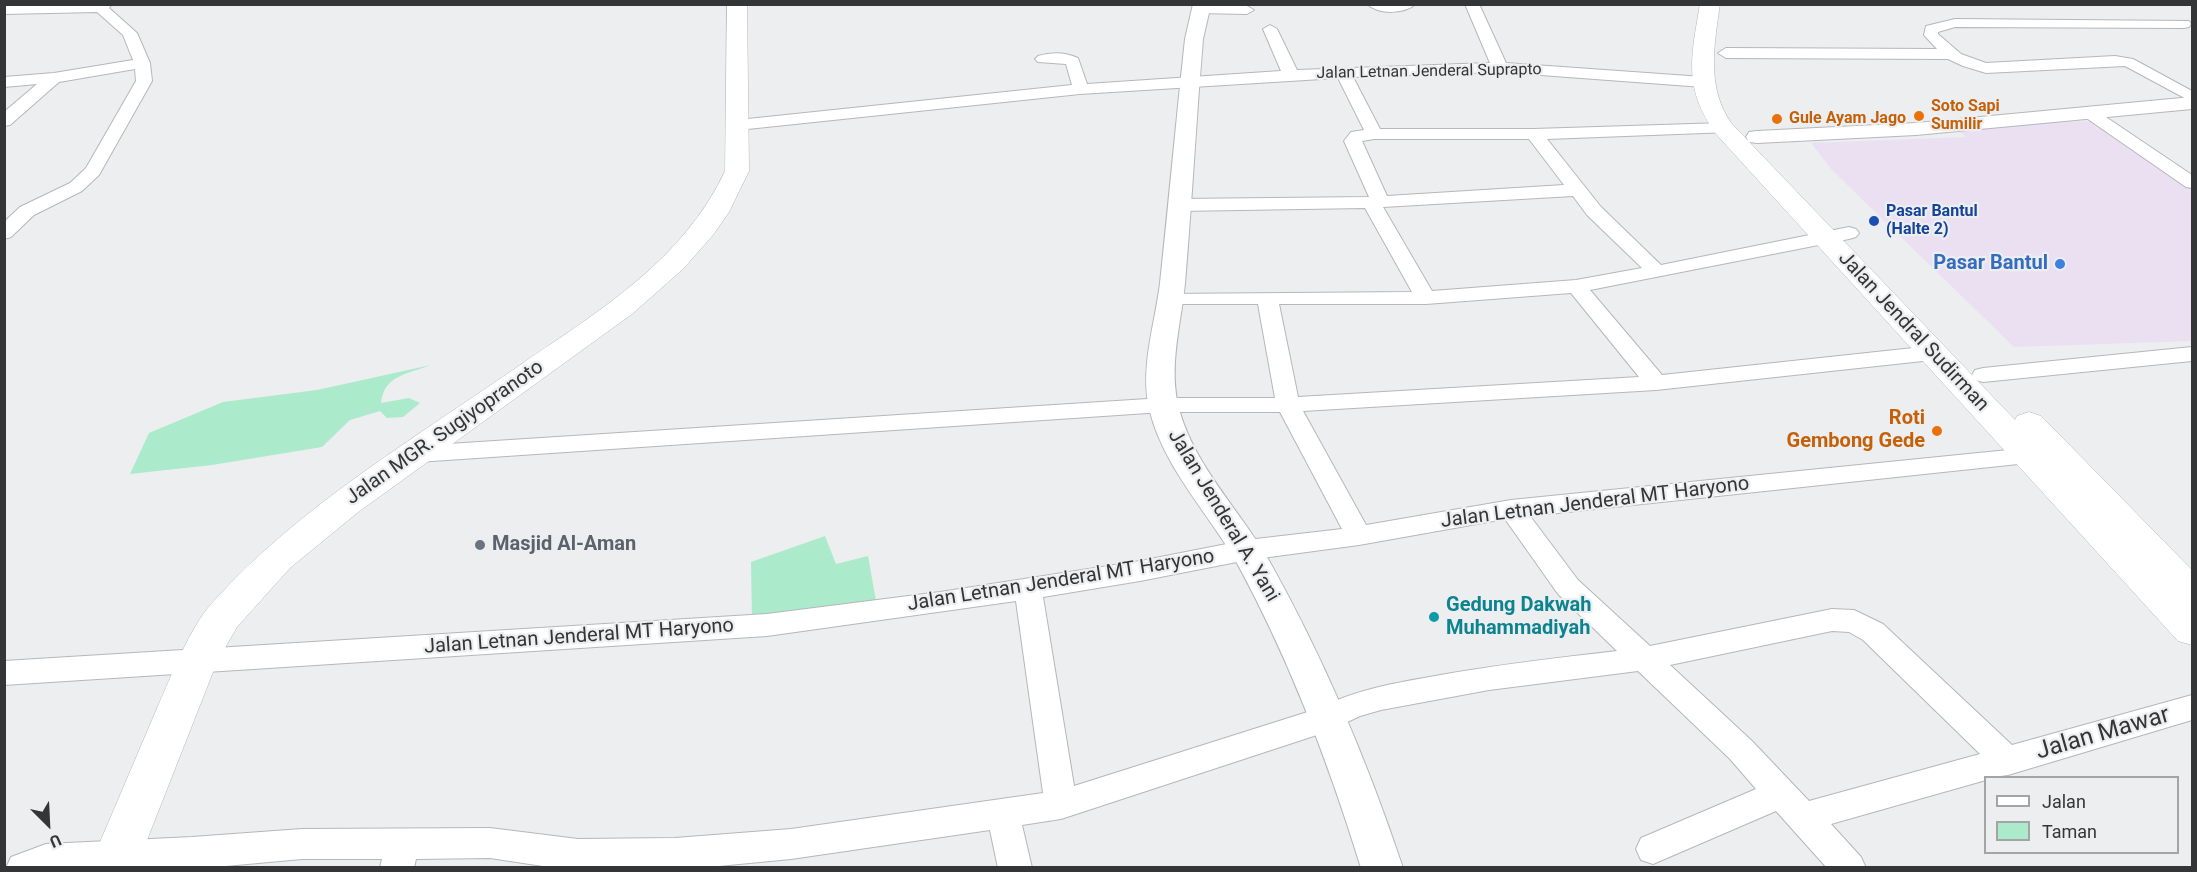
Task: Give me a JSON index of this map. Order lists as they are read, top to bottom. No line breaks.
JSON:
{"streets":{"main road":["Jalan Jendral Sudirman","Jalan MGR. Sugiyopranoto"],"street":["Jalan Letnan Jenderal Suprapto","Jalan Letnan Jenderal MT Haryono","Jalan Jenderal A. Yani","Jalan Mawar"]},"crossings":[["Jalan Letnan Jenderal Suprapto","Jalan Jendral Sudirman"],["Jalan Letnan Jenderal Suprapto","Jalan MGR. Sugiyopranoto"],["Jalan Letnan Jenderal Suprapto","Jalan Jenderal A. Yani"],["Jalan Jendral Sudirman","Jalan Letnan Jenderal MT Haryono"],["Jalan MGR. Sugiyopranoto","Jalan Letnan Jenderal MT Haryono"],["Jalan Letnan Jenderal MT Haryono","Jalan Jenderal A. Yani"]],"places":["Soto Sapi Sumilir","Gule Ayam Jago","Pasar Bantul (Halte 2)","Pasar Bantul","Roti Gembong Gede","Masjid Al-Aman","Gedung Dakwah Muhammadiyah"],"legend":["Jalan","Taman"],"north":"bottom right"}
